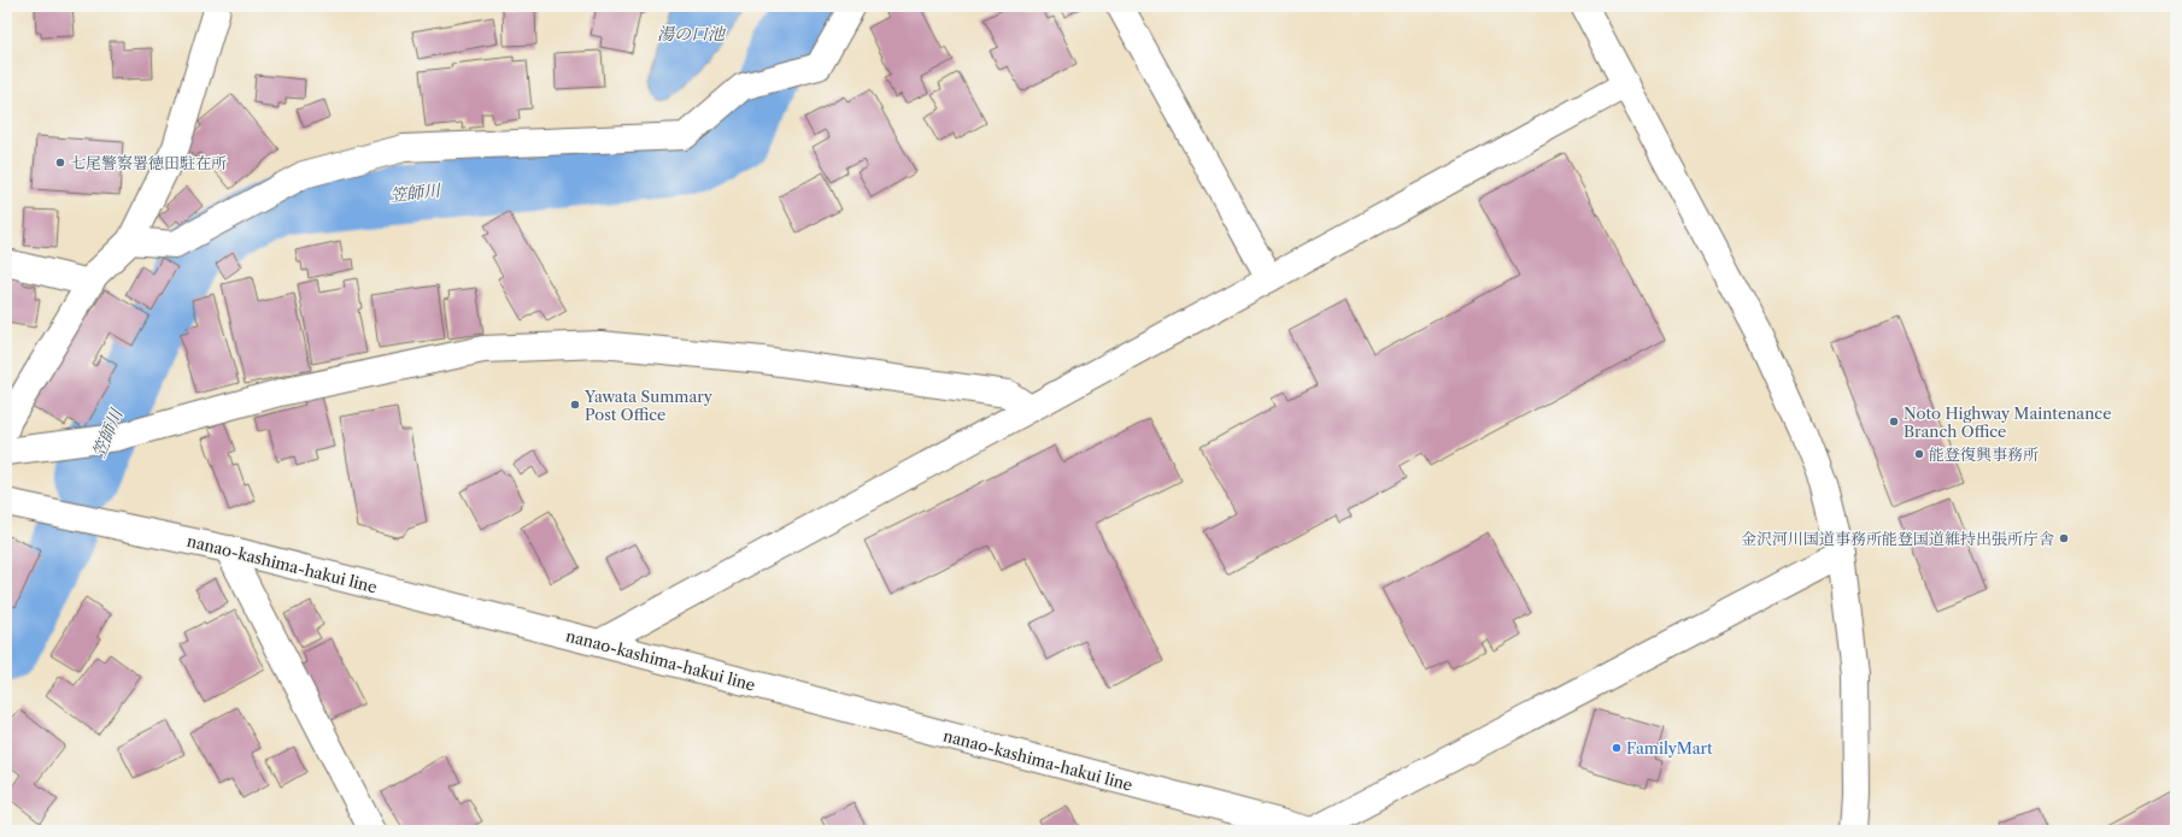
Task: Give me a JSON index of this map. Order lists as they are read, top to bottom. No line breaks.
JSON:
{"streets":{"street":["nanao-kashima-hakui line"]},"water":["湯の口池","笠師川"],"places":["七尾警察署徳田駐在所","Yawata Summary Post Office","Noto Highway Maintenance Branch Office","能登復興事務所","金沢河川国道事務所能登国道維持出張所庁舎","FamilyMart"]}
